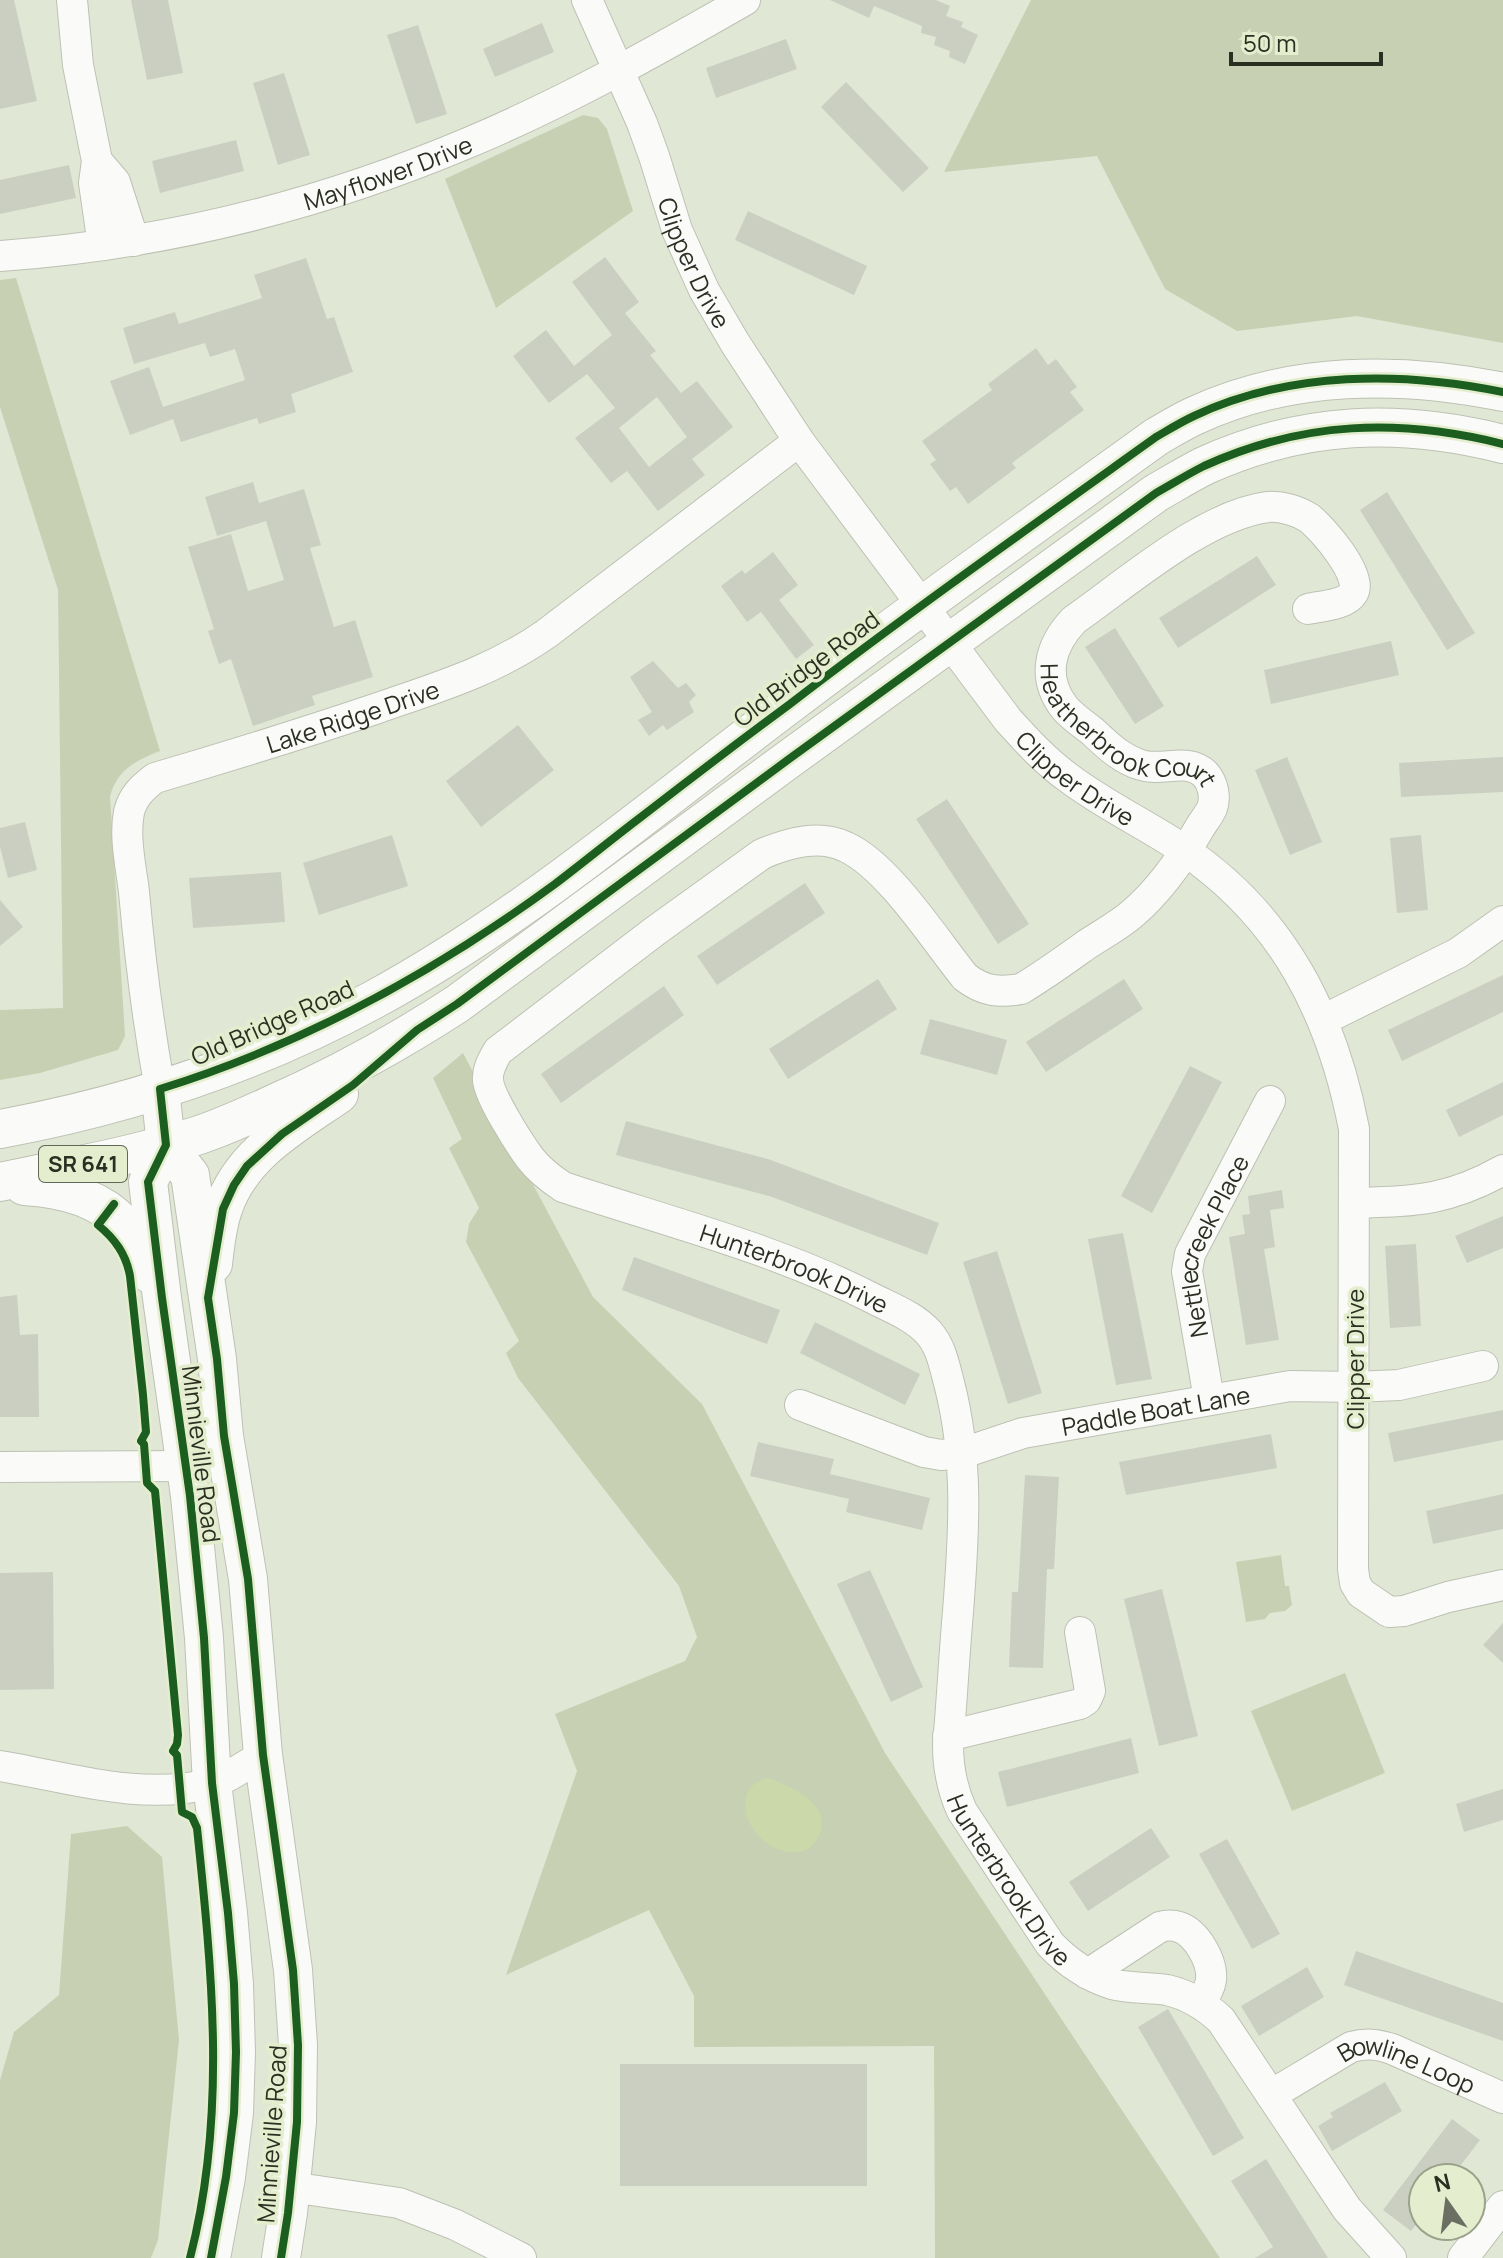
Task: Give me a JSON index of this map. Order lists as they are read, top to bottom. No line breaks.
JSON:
{"streets":{"main road":["Old Bridge Road","SR 641","Minnieville Road"],"street":["Mayflower Drive","Clipper Drive","Lake Ridge Drive","Heatherbrook Court","Nettlecreek Place","Hunterbrook Drive","Paddle Boat Lane","Bowline Loop"]},"crossings":[["Mayflower Drive","Clipper Drive"],["Clipper Drive","Old Bridge Road"],["Clipper Drive","Lake Ridge Drive"],["Clipper Drive","Heatherbrook Court"],["Clipper Drive","SR 641"],["Clipper Drive","Hunterbrook Drive"],["Clipper Drive","Paddle Boat Lane"],["Old Bridge Road","Lake Ridge Drive"],["Heatherbrook Court","Hunterbrook Drive"],["SR 641","Minnieville Road"],["Nettlecreek Place","Paddle Boat Lane"],["Hunterbrook Drive","Paddle Boat Lane"],["Hunterbrook Drive","Bowline Loop"]],"scale_bar":"50 m","north":"top"}
